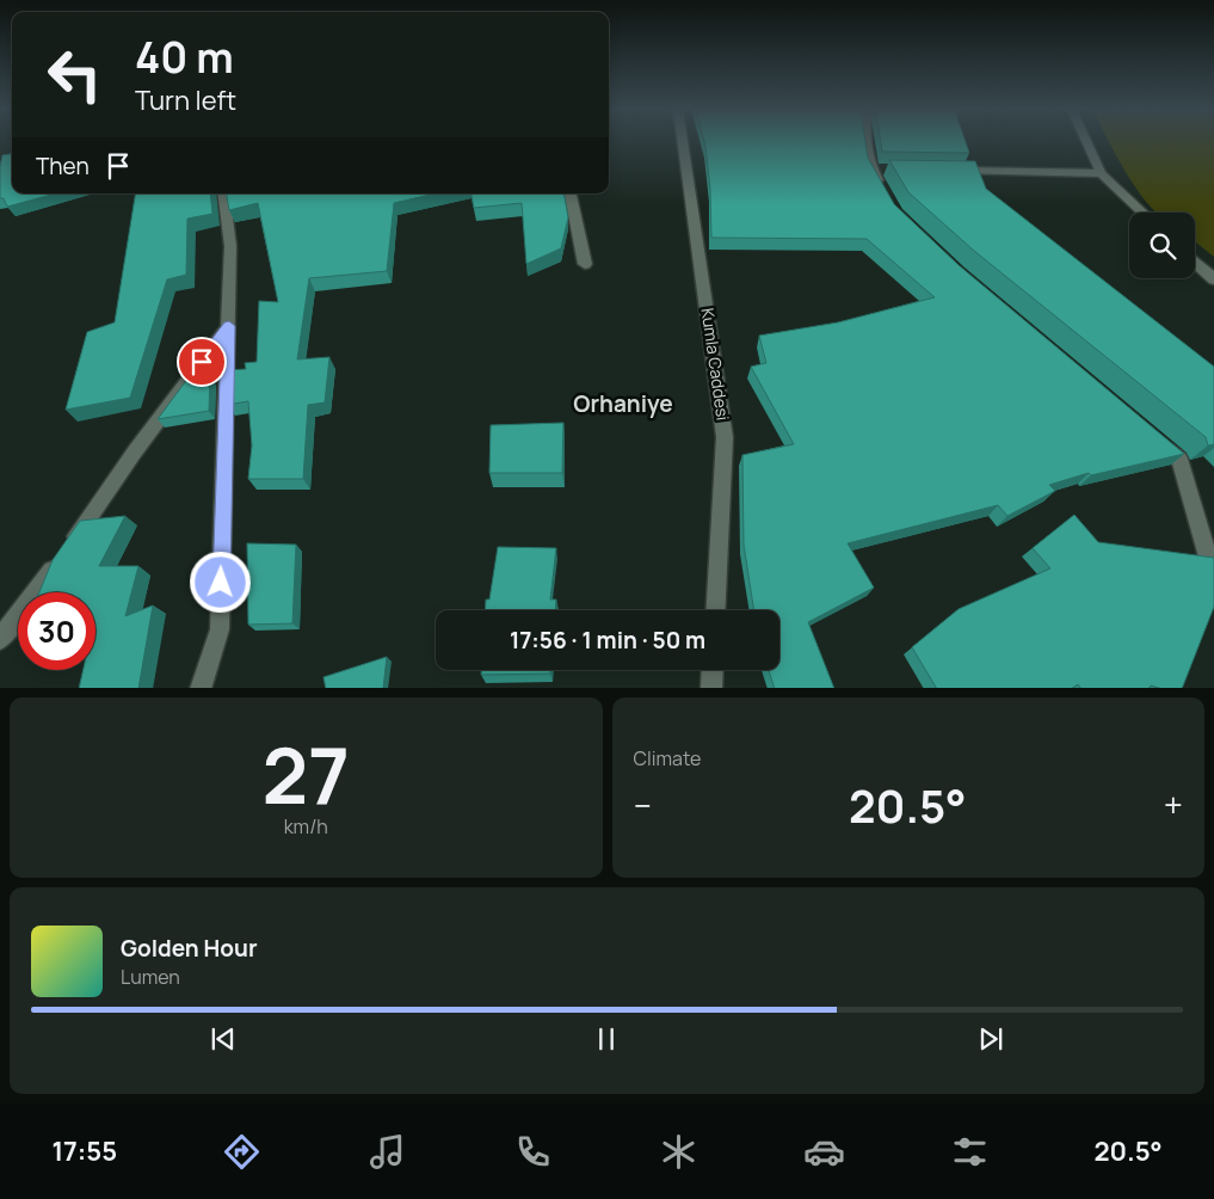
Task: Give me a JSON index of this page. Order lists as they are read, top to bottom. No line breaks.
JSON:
{"streets":{"street":["Kumla Caddesi"]},"districts":["Orhaniye"],"page":{"turn":["40 m","Turn left"],"then":"Then","limit":"30","trip":"17:56 · 1 min · 50 m","tile":[["27","km/h"],"Climate"],"heat":["−","20.5°","+"],"song":["Golden Hour","Lumen"],"tabs":["17:55","20.5°"]}}
